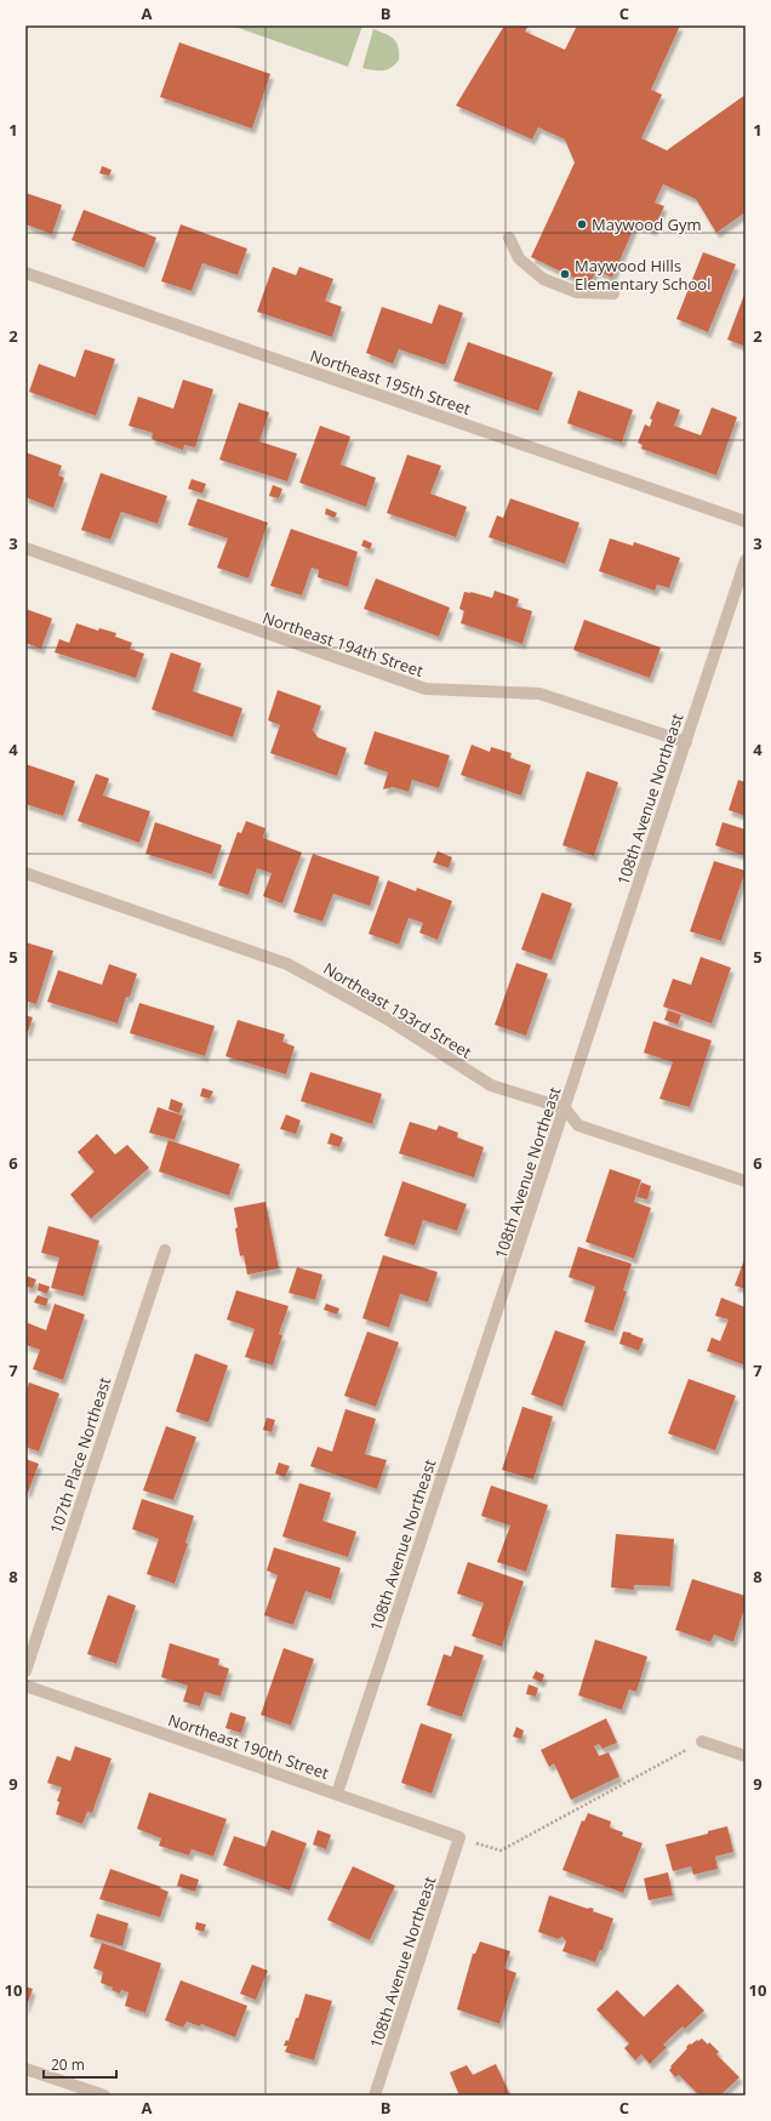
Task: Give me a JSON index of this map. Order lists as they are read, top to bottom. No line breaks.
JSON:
{"streets":{"street":["Northeast 195th Street","Northeast 194th Street","108th Avenue Northeast","Northeast 193rd Street","107th Place Northeast","Northeast 190th Street"]},"crossings":[["Northeast 194th Street","108th Avenue Northeast"],["108th Avenue Northeast","Northeast 193rd Street"],["108th Avenue Northeast","Northeast 190th Street"]],"places":["Maywood Gym","Maywood Hills Elementary School"],"scale_bar":"20 m","grid":{"columns":["A","B","C"],"rows":["1","2","3","4","5","6","7","8","9","10"]}}
